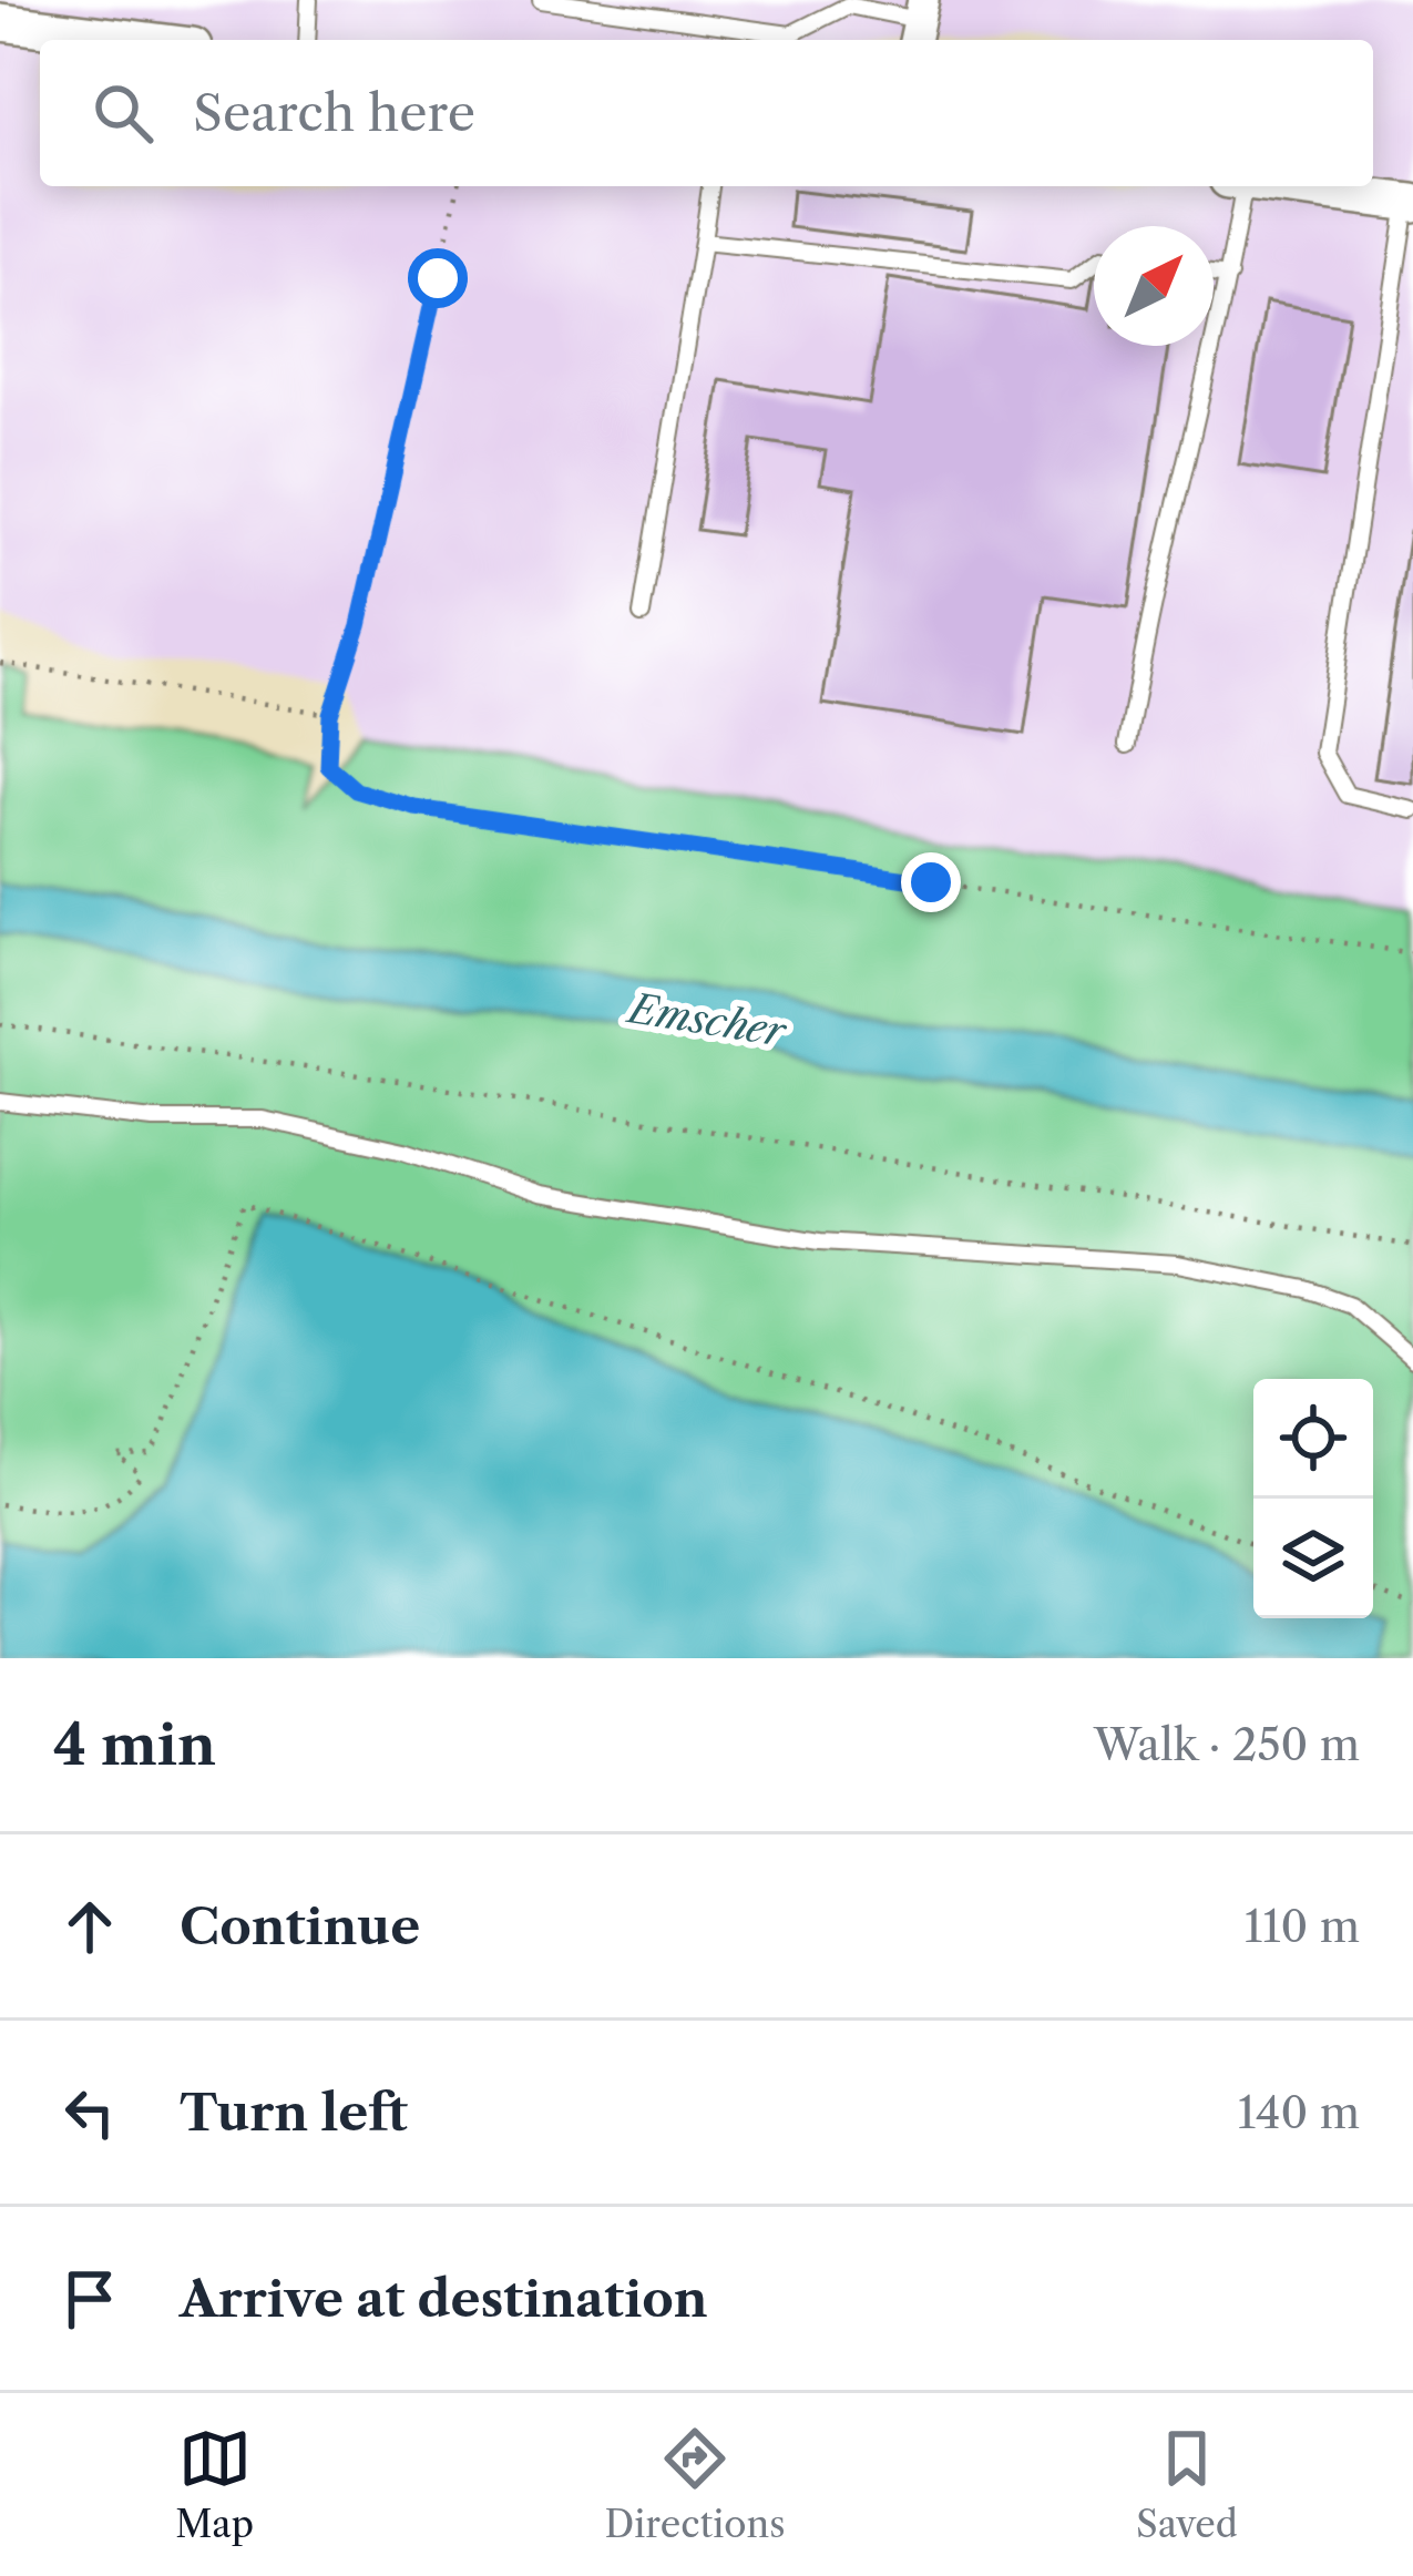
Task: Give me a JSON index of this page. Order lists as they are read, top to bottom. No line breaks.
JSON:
{"water":["Emscher"],"north":"top right","page":{"search":"Search here","heading":["4 min","Walk · 250 m"],"list":[["Continue","110 m"],["Turn left","140 m"],"Arrive at destination"],"nav":["Map","Directions","Saved"]}}
